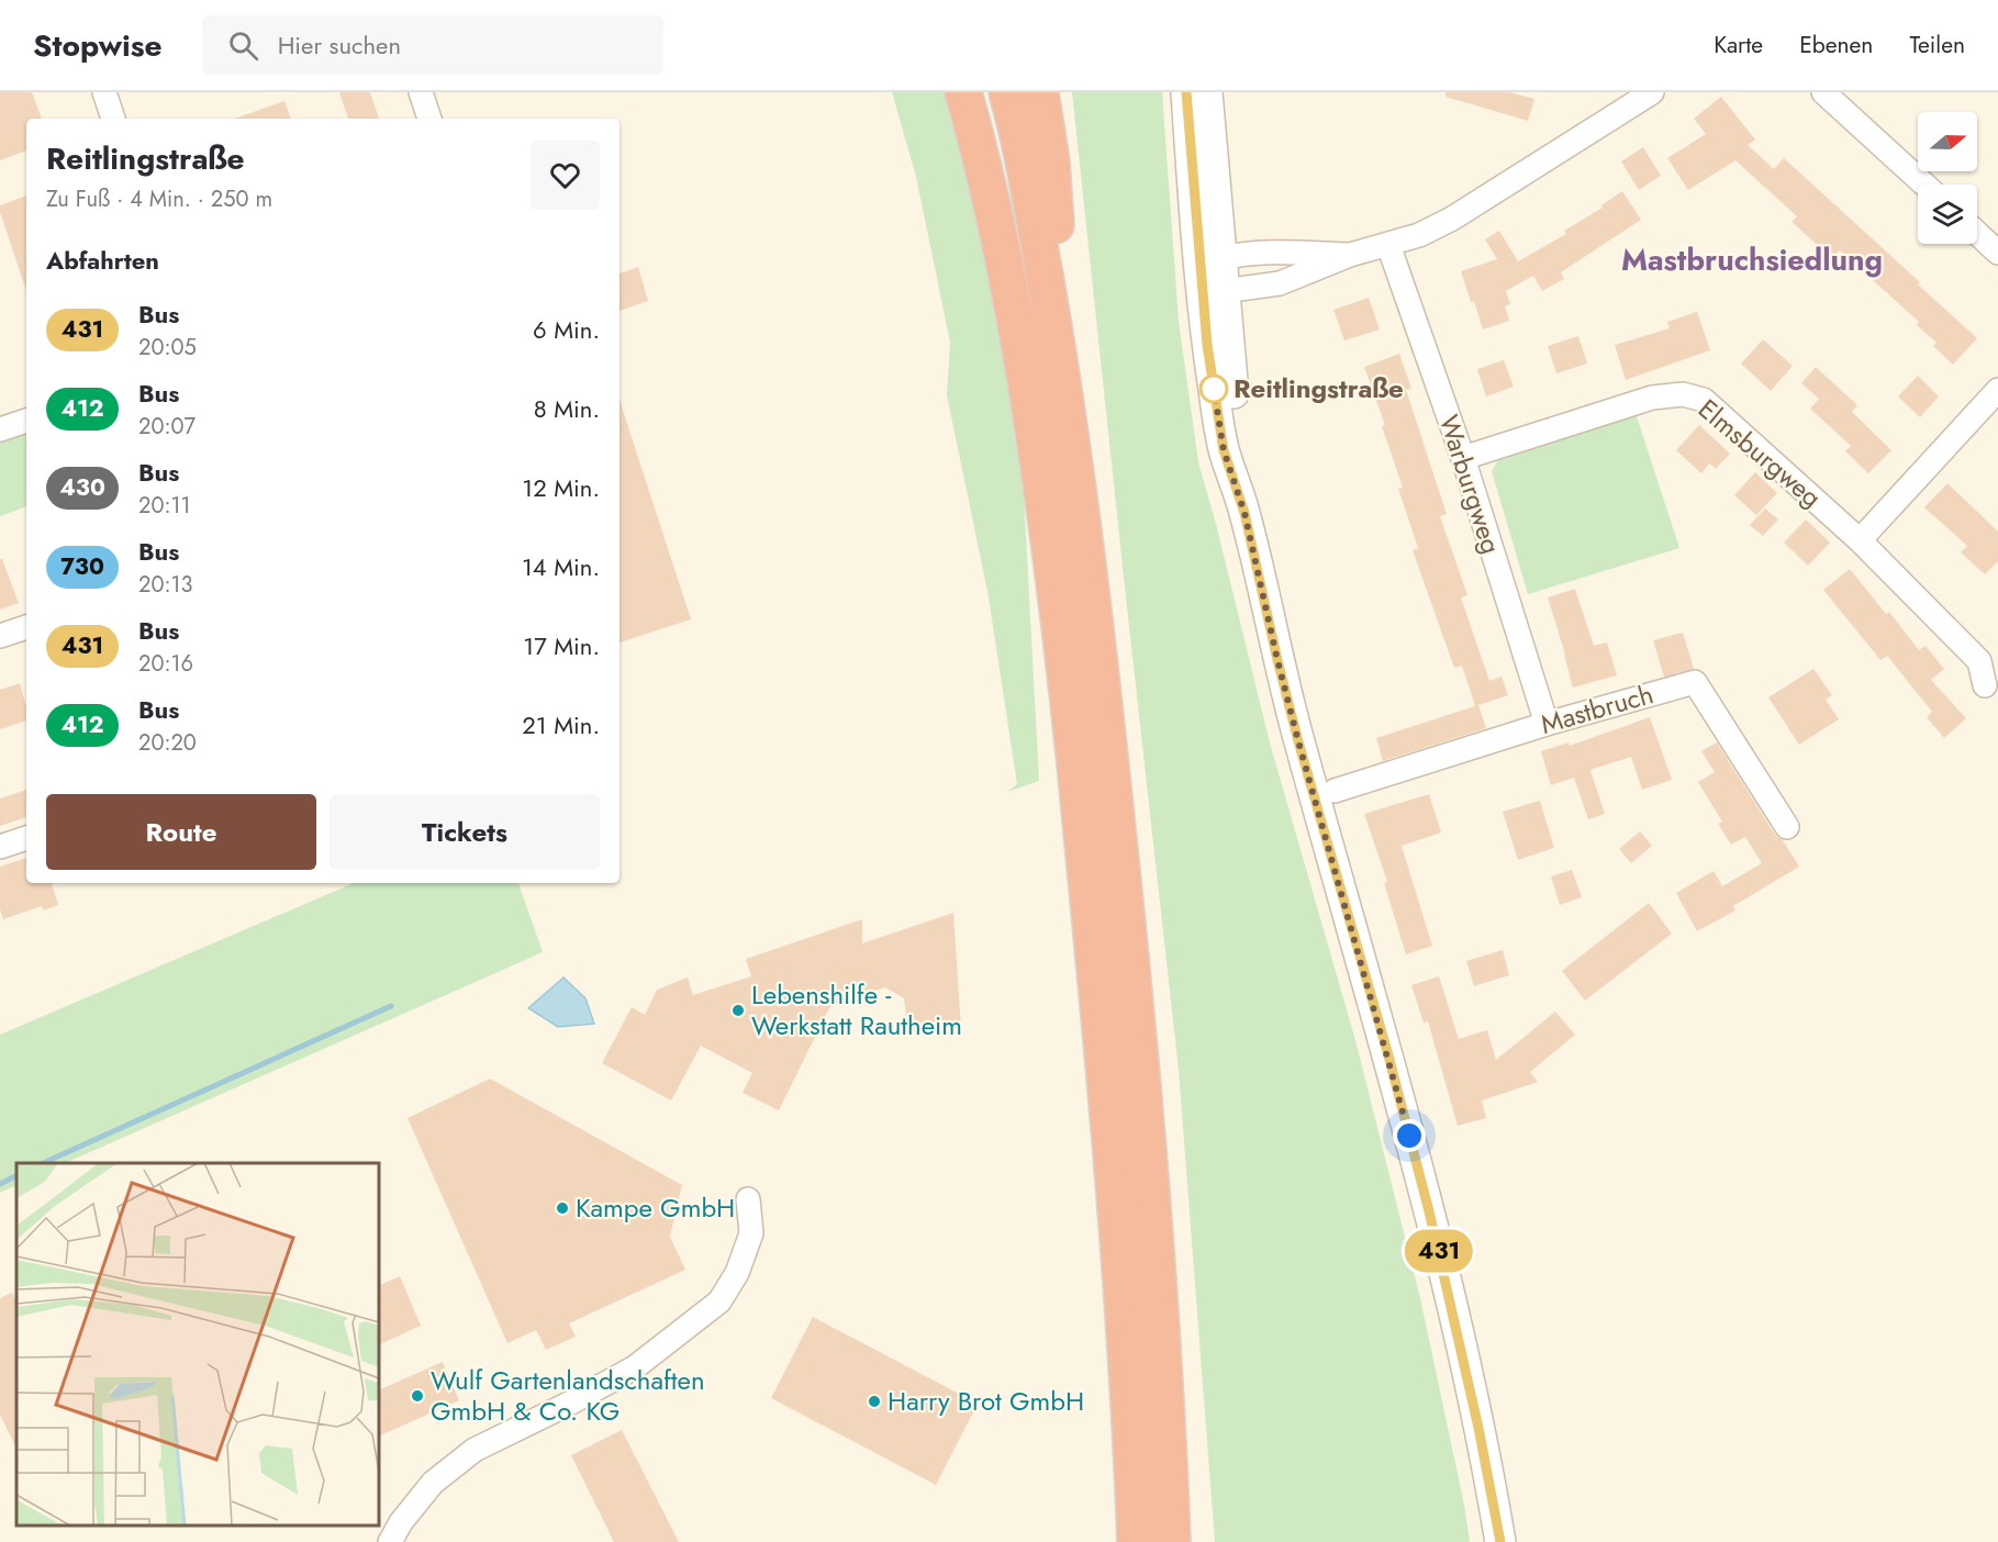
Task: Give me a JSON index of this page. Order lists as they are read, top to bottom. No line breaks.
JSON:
{"streets":{"street":["Elmsburgweg","Warburgweg","Mastbruch"]},"crossings":[["Elmsburgweg","Warburgweg"],["Warburgweg","Mastbruch"]],"districts":["Mastbruchsiedlung"],"places":["Reitlingstraße","Lebenshilfe - Werkstatt Rautheim","Kampe GmbH","Wulf Gartenlandschaften GmbH & Co. KG","Harry Brot GmbH"],"lines":["bus line 431"],"north":"right","page":{"header":"Stopwise","search":"Hier suchen","nav":["Karte","Ebenen","Teilen"],"on_map":"431","heading":[["Reitlingstraße","Zu Fuß · 4 Min. · 250 m"],"Abfahrten"],"list":[{"mark":"431","name":"Bus","note":"20:05","value":"6 Min."},{"mark":"412","name":"Bus","note":"20:07","value":"8 Min."},{"mark":"430","name":"Bus","note":"20:11","value":"12 Min."},{"mark":"730","name":"Bus","note":"20:13","value":"14 Min."},{"mark":"431","name":"Bus","note":"20:16","value":"17 Min."},{"mark":"412","name":"Bus","note":"20:20","value":"21 Min."}],"buttons":["Route","Tickets"]}}
